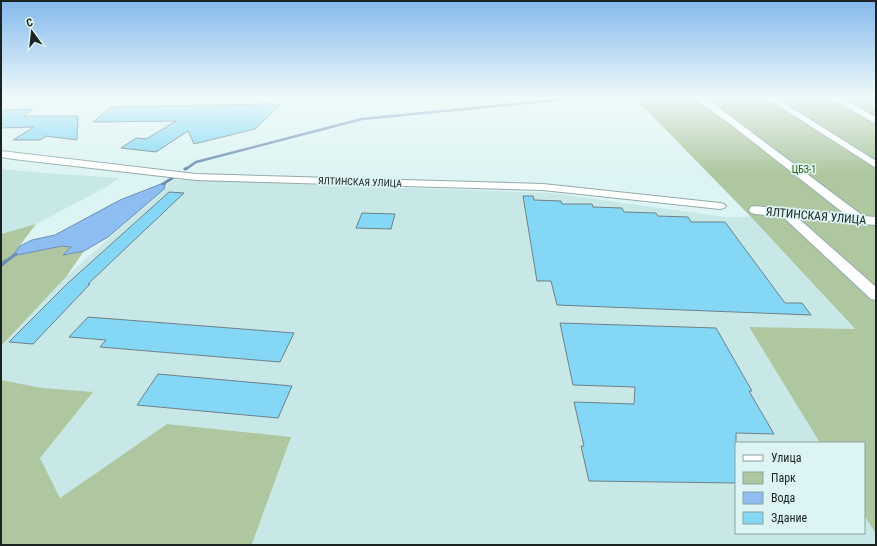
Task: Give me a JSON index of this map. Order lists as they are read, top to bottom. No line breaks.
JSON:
{"streets":{"street":["ЯЛТИНСКАЯ УЛИЦА"]},"parks":["ЦБЗ-1"],"legend":["Улица","Парк","Вода","Здание"],"north":"top"}
